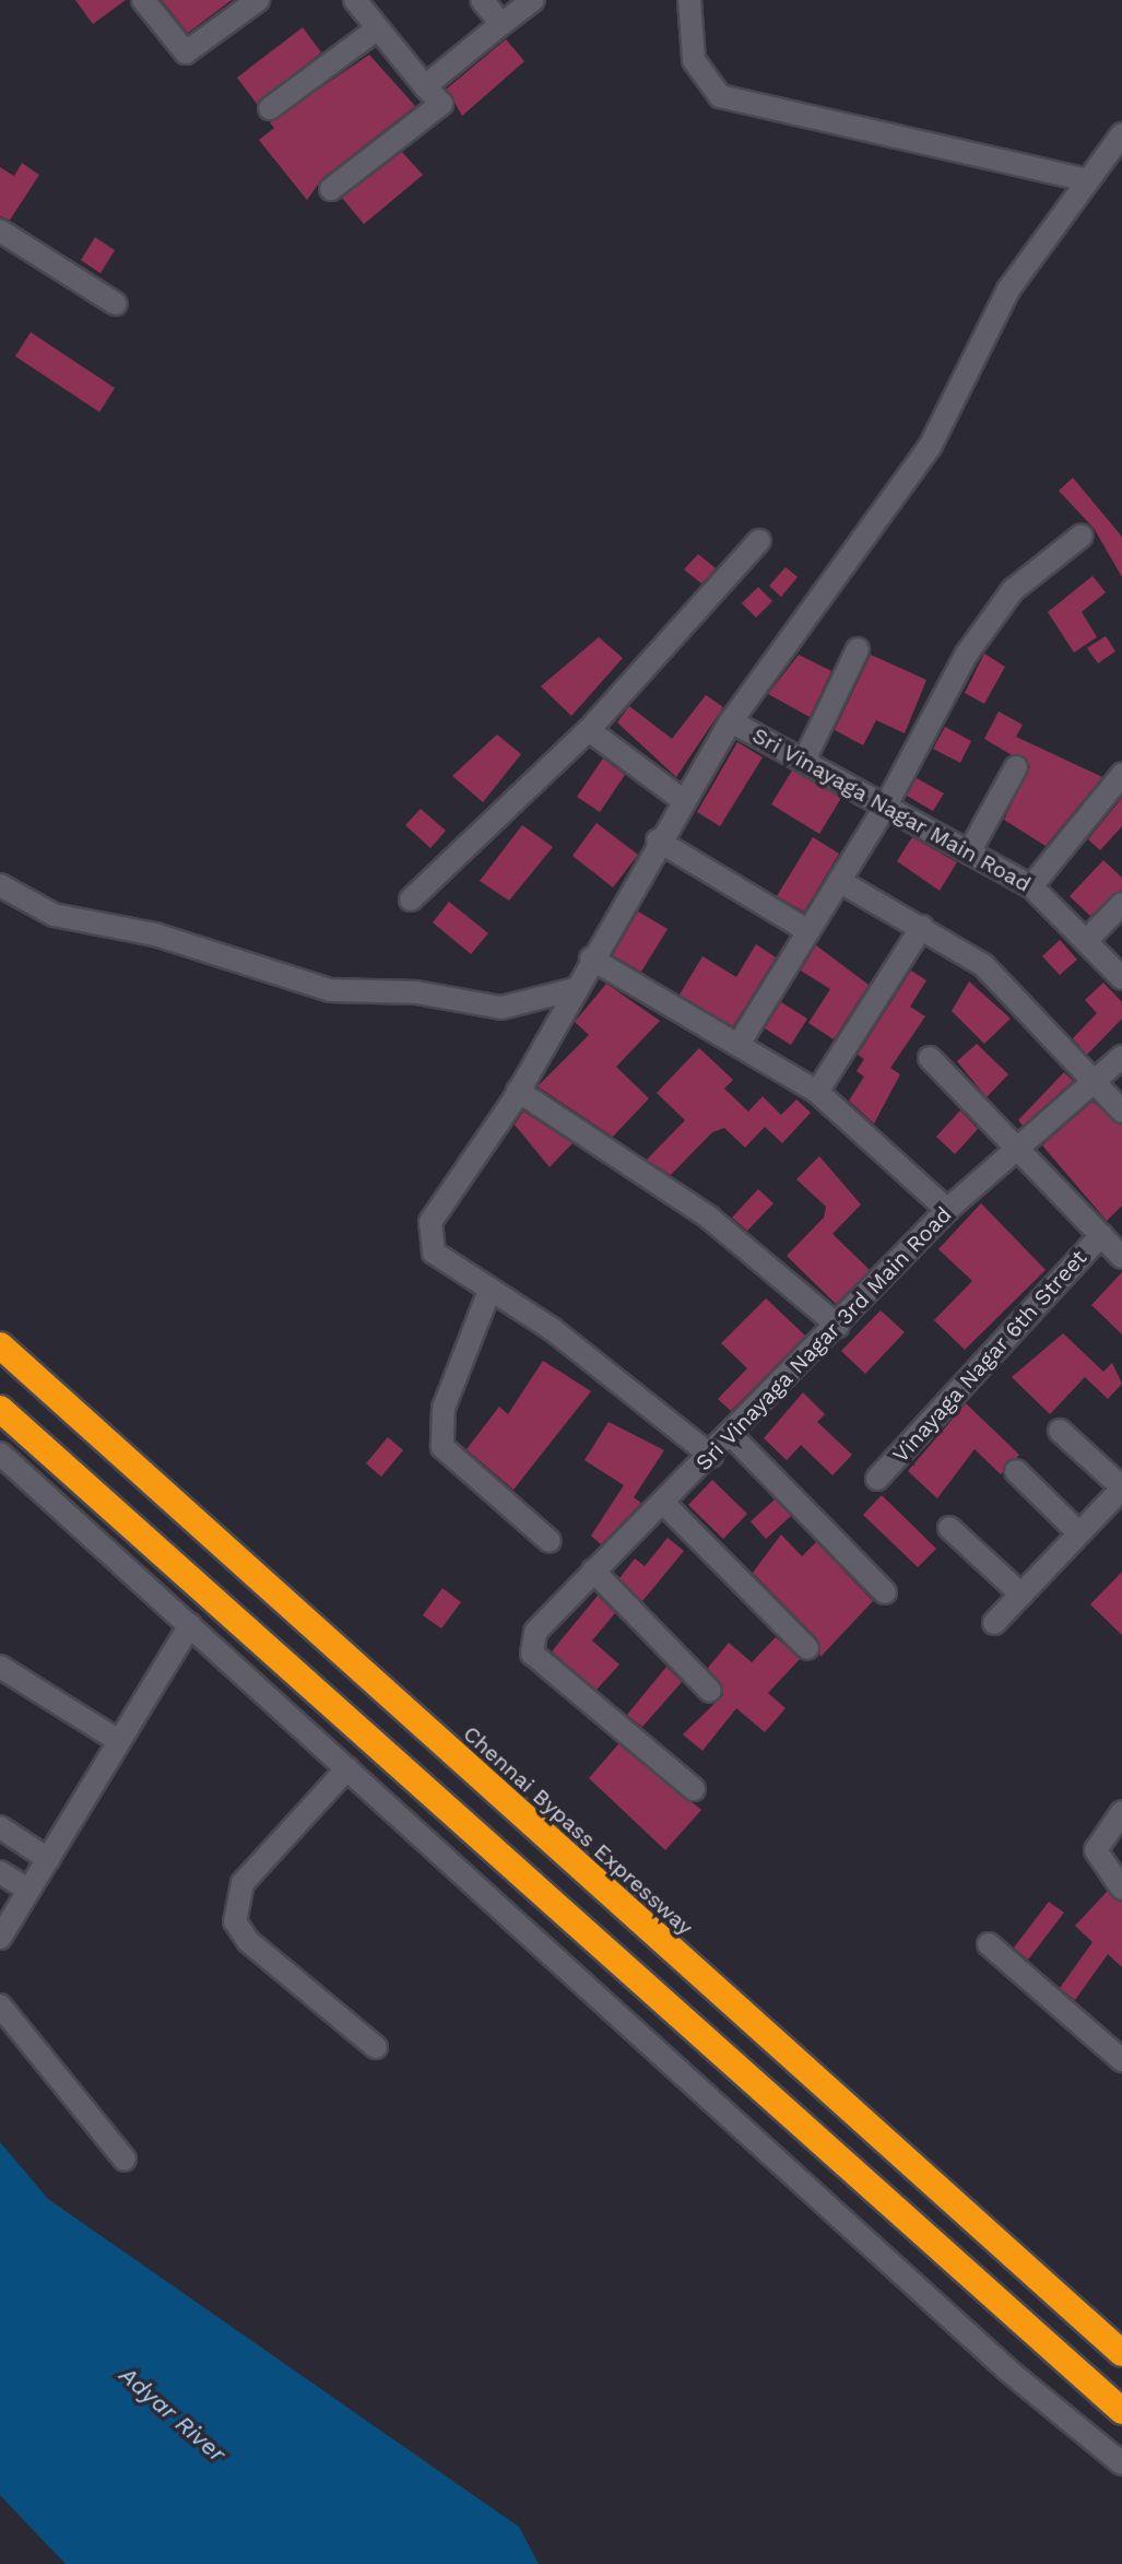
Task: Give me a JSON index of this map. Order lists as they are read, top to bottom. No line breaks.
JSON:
{"streets":{"highway":["Chennai Bypass Expressway"],"street":["Sri Vinayaga Nagar Main Road","Sri Vinayaga Nagar 3rd Main Road","Vinayaga Nagar 6th Street"]},"water":["Adyar River"]}
